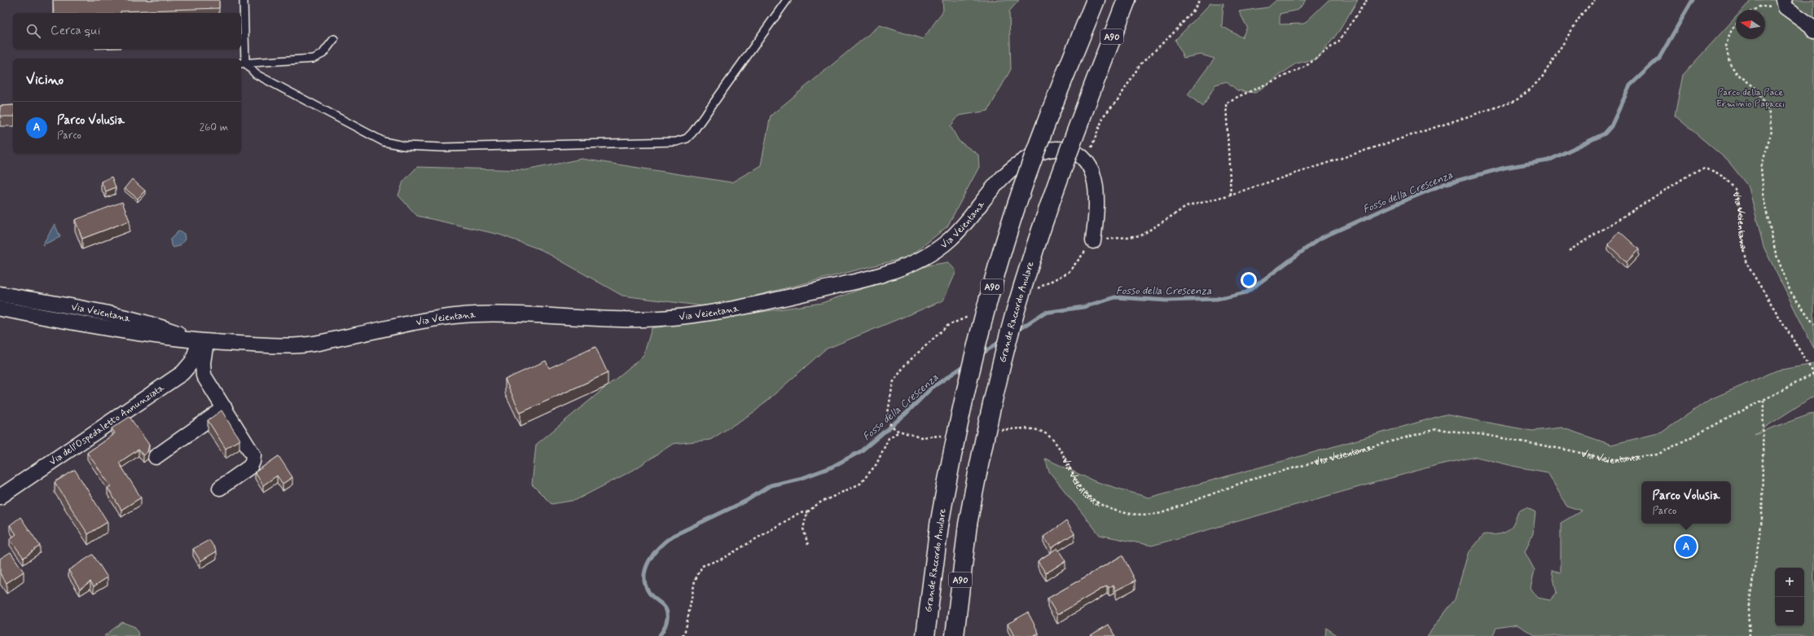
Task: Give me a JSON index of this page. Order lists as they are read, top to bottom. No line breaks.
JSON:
{"streets":{"highway":["A90","Grande Raccordo Anulare"],"street":["Via Veientana","Via dell'Ospedaletto Annunziata"]},"crossings":[["Via Veientana","Via dell'Ospedaletto Annunziata"]],"water":["Fosso della Crescenza"],"parks":["Parco della Pace Erminio Papacci"],"north":"left","page":{"search":"Cerca qui","heading":"Vicino","list":[{"mark":"A","name":"Parco Volusia","note":"Parco","value":"260 m"}],"popup":["Parco Volusia","Parco"],"pins":"A","map_buttons":["+","−"]}}
